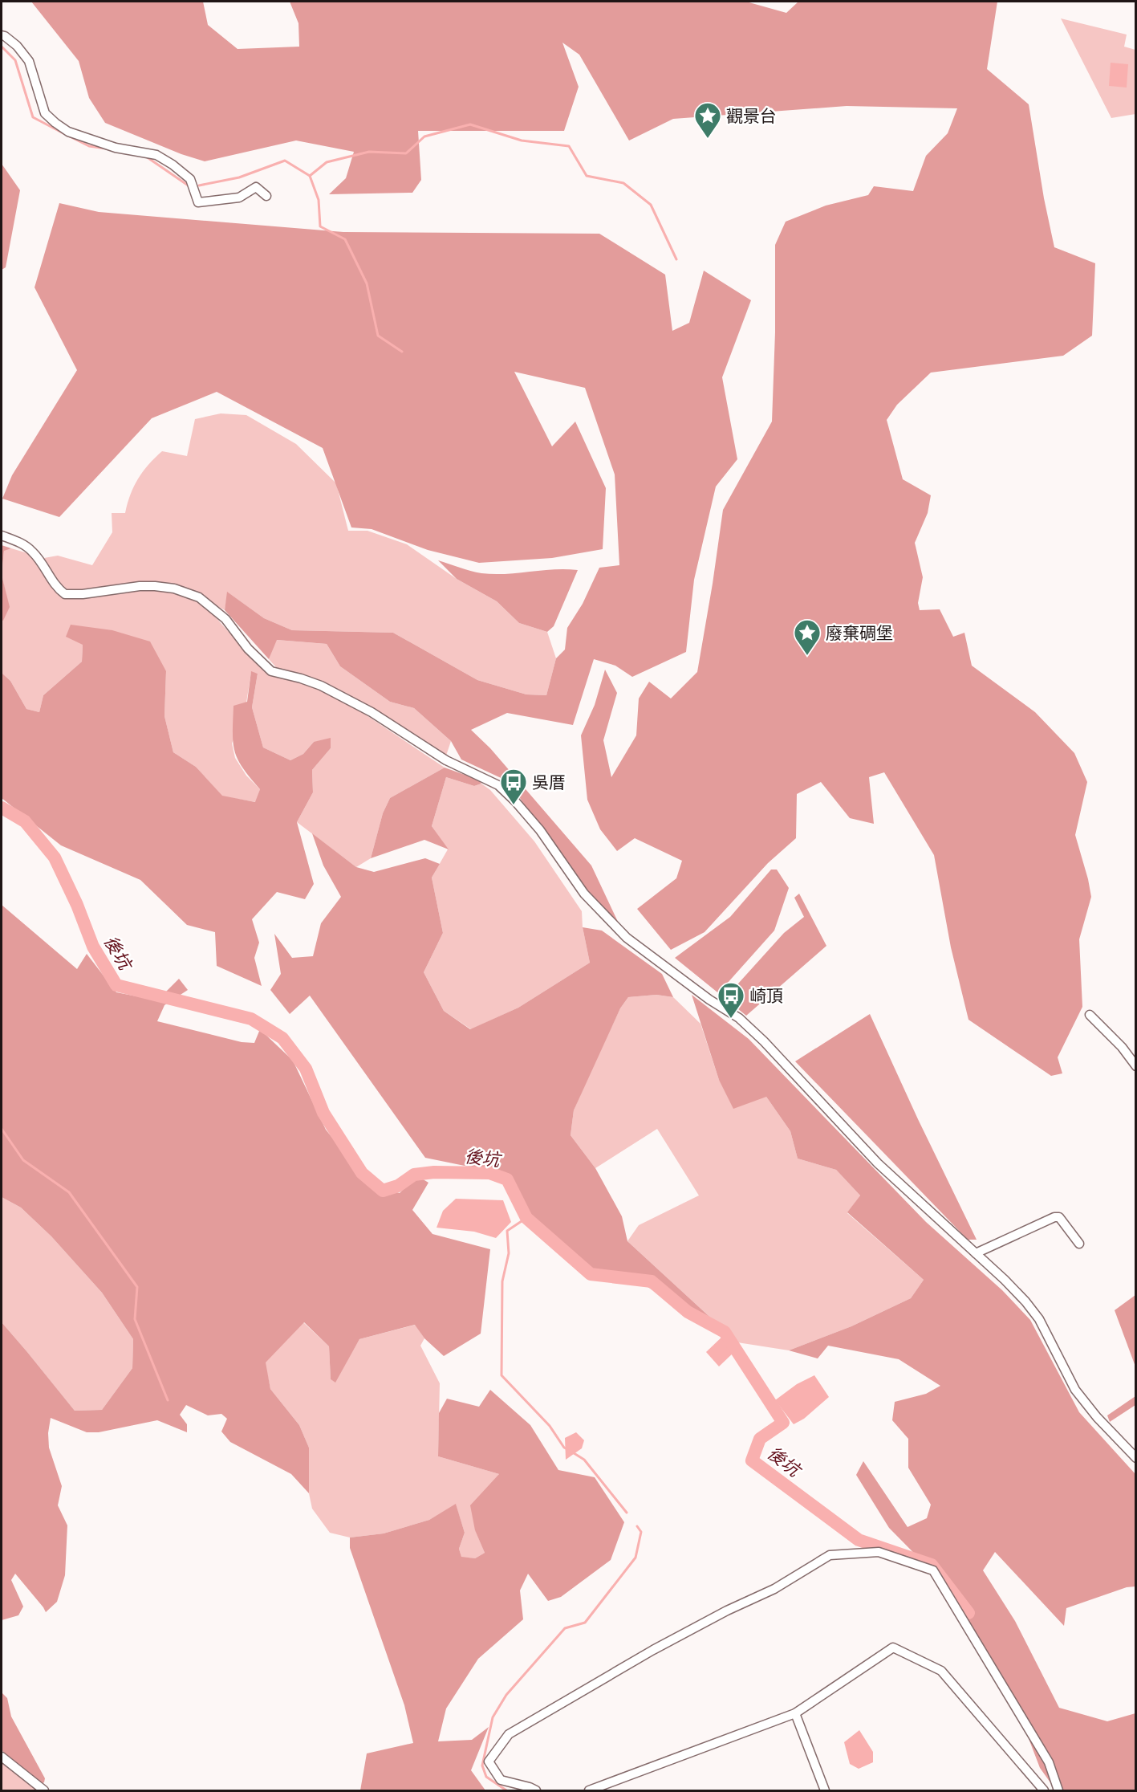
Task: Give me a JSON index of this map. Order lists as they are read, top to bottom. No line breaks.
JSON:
{"water":["後坑"],"places":{"place":["觀景台","廢棄碉堡"],"bus stop":["吳厝","崎頂"]}}
